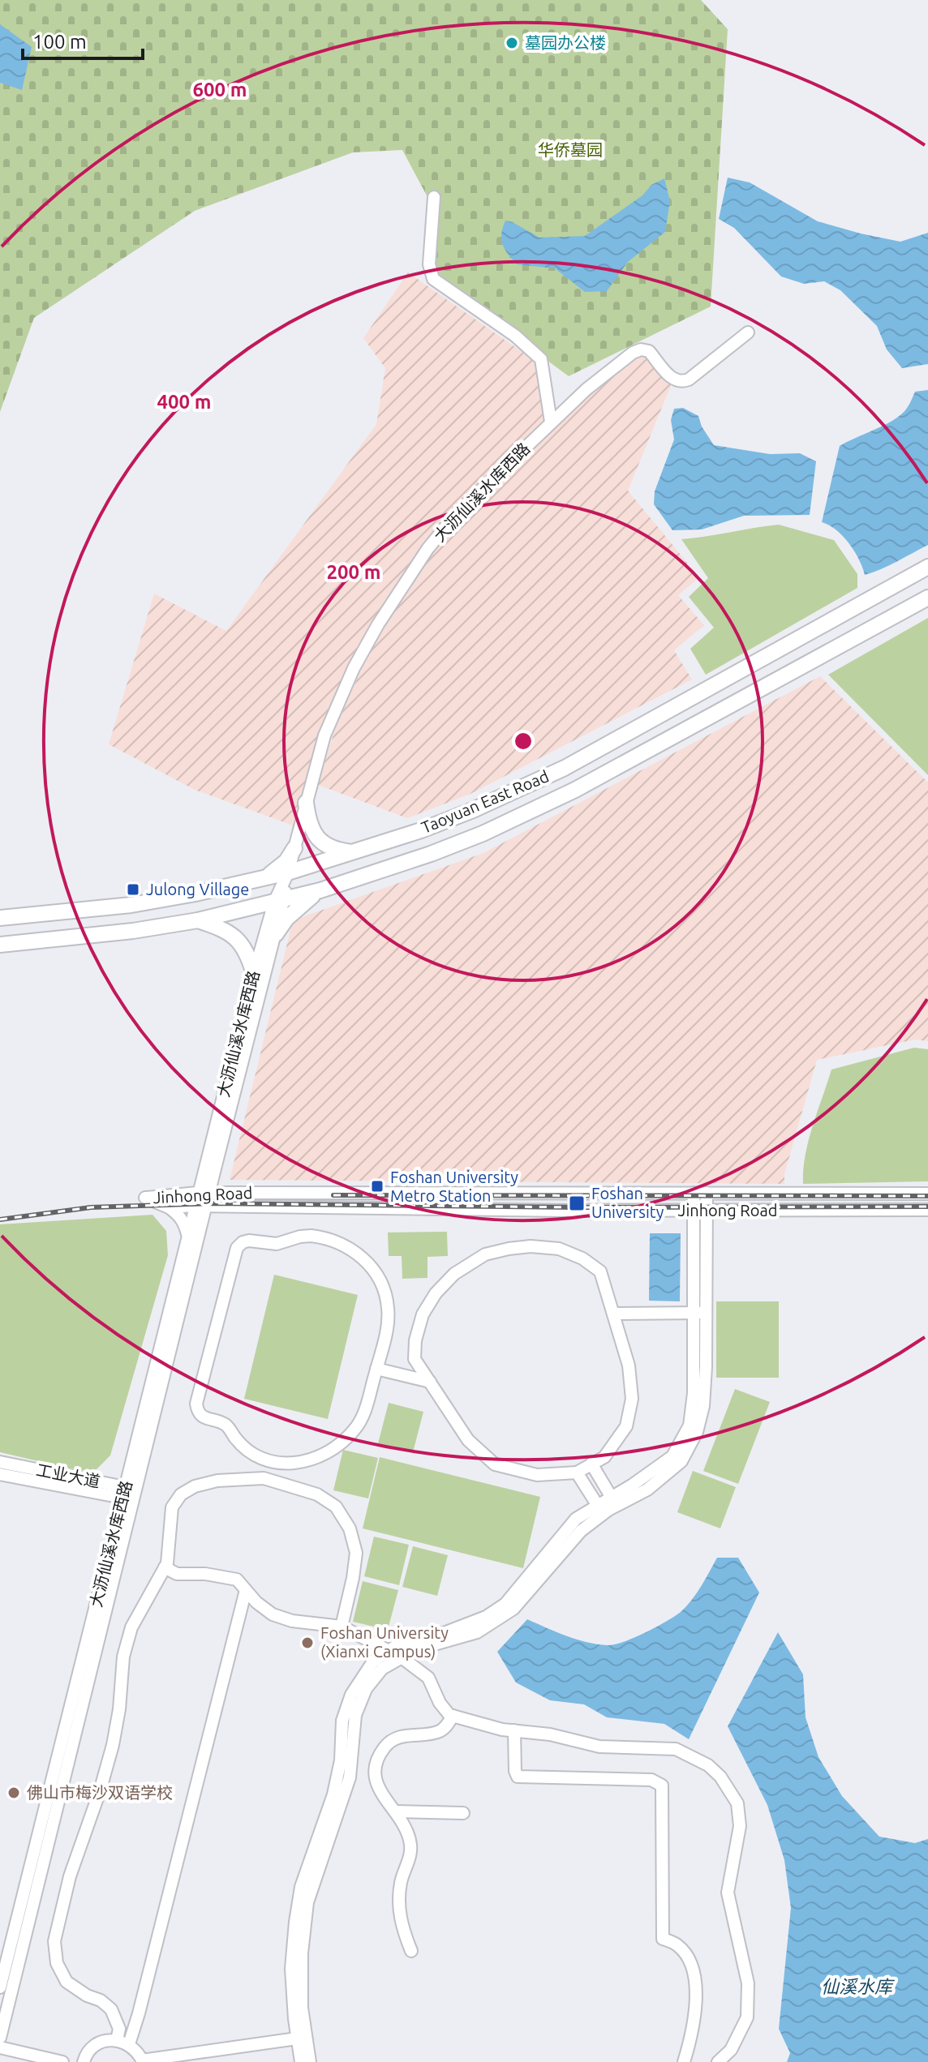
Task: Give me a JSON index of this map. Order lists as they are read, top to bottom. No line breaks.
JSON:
{"streets":{"main road":["Taoyuan East Road"],"street":["大沥仙溪水库西路","Jinhong Road","工业大道"]},"crossings":[["大沥仙溪水库西路","Taoyuan East Road"],["大沥仙溪水库西路","Jinhong Road"],["大沥仙溪水库西路","工业大道"]],"water":["仙溪水库"],"parks":["华侨墓园"],"places":{"other":["墓园办公楼","Foshan University (Xianxi Campus)","佛山市梅沙双语学校"],"transit":["Julong Village","Foshan University Metro Station","Foshan University"]},"scale_bar":"100 m","rings":["600 m","400 m","200 m"]}
